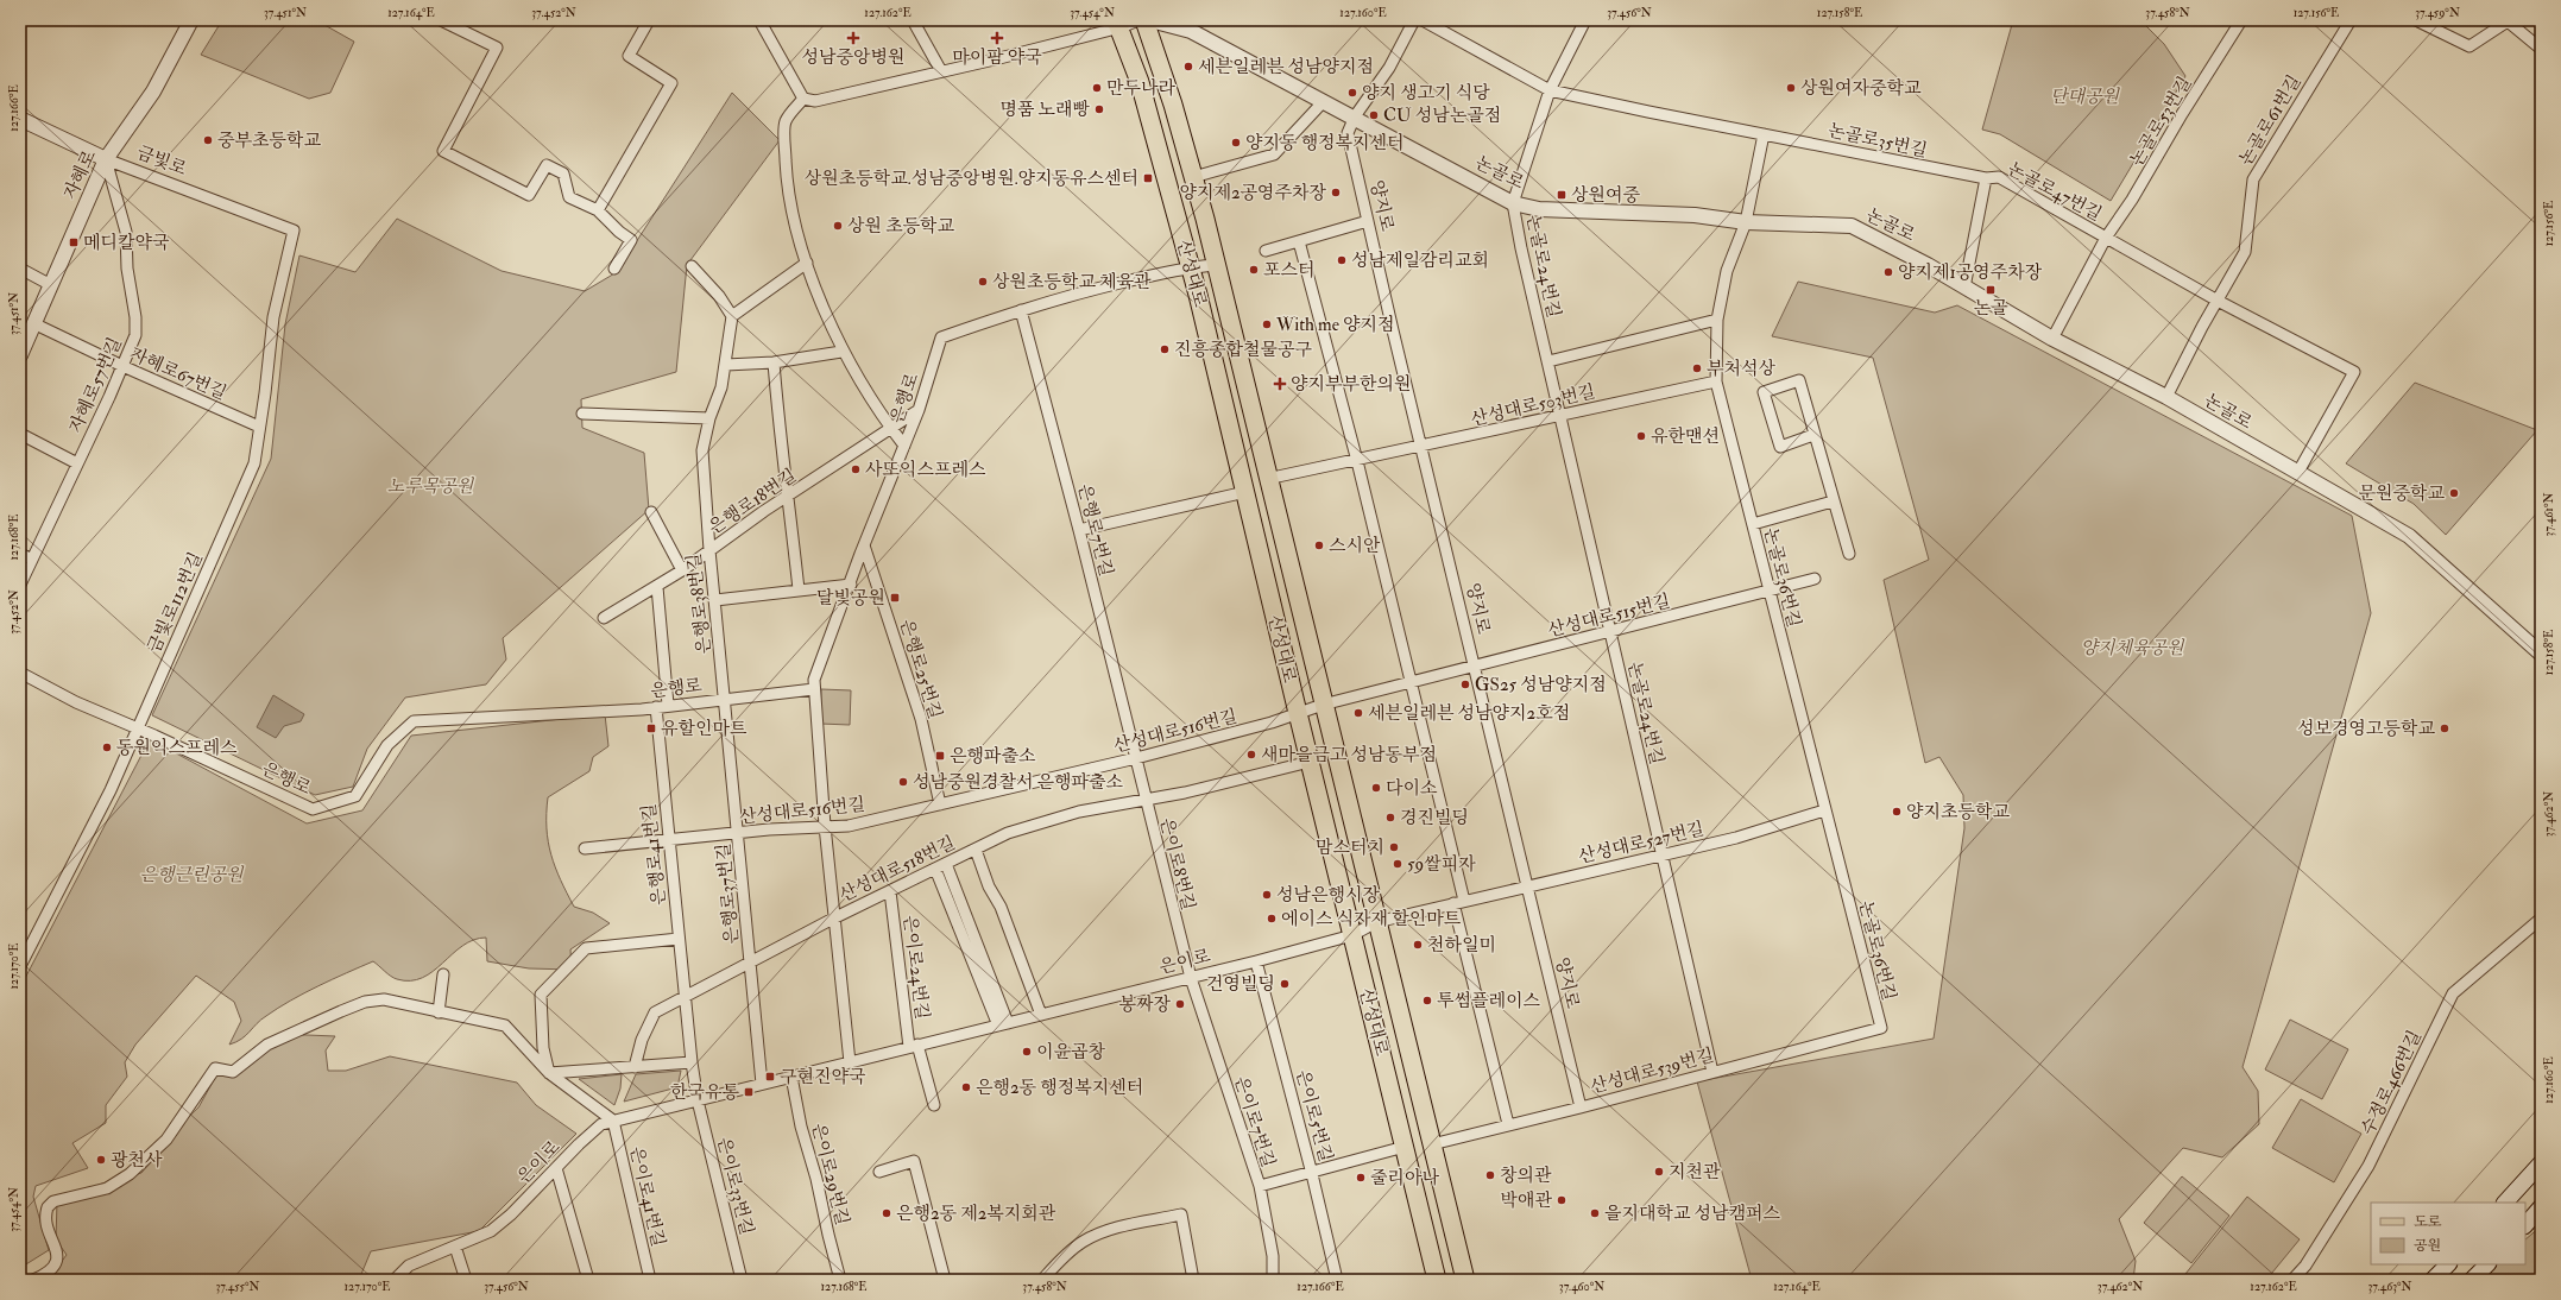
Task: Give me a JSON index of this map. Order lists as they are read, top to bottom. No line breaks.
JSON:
{"streets":{"main road":["산성대로"],"street":["논골로61번길","논골로53번길","논골로35번길","금빛로","논골로","자혜로","논골로47번길","양지로","논골로24번길","자혜로67번길","자혜로57번길","은행로","산성대로503번길","은행로18번길","은행로7번길","논골로36번길","금빛로112번길","은행로38번길","산성대로515번길","은행로25번길","산성대로516번길","산성대로527번길","은행로41번길","은이로8번길","산성대로518번길","은행로37번길","은이로","은이로24번길","산성대로539번길","수정로466번길","은이로5번길","은이로7번길","은이로29번길","은이로33번길","은이로41번길"]},"crossings":[["논골로61번길","논골로"],["논골로53번길","논골로"],["논골로53번길","논골로47번길"],["논골로35번길","논골로47번길"],["논골로35번길","논골로24번길"],["논골로35번길","논골로36번길"],["금빛로","자혜로"],["금빛로","자혜로57번길"],["금빛로","금빛로112번길"],["논골로","논골로47번길"],["논골로","양지로"],["논골로","논골로24번길"],["논골로","논골로36번길"],["자혜로","자혜로67번길"],["자혜로","자혜로57번길"],["양지로","산성대로503번길"],["양지로","산성대로515번길"],["양지로","산성대로527번길"],["양지로","산성대로539번길"],["논골로24번길","산성대로503번길"],["논골로24번길","산성대로515번길"],["논골로24번길","산성대로527번길"],["논골로24번길","산성대로539번길"],["산성대로","은행로"],["산성대로","산성대로503번길"],["산성대로","산성대로515번길"],["산성대로","산성대로516번길"],["산성대로","산성대로527번길"],["산성대로","산성대로518번길"],["산성대로","은이로"],["산성대로","산성대로539번길"],["자혜로67번길","자혜로57번길"],["자혜로67번길","금빛로112번길"],["은행로","은행로18번길"],["은행로","은행로7번길"],["은행로","금빛로112번길"],["은행로","은행로38번길"],["은행로","은행로25번길"],["은행로","은행로41번길"],["은행로","은행로37번길"],["산성대로503번길","논골로36번길"],["은행로18번길","은행로38번길"],["은행로7번길","산성대로516번길"],["은행로7번길","은이로8번길"],["논골로36번길","산성대로515번길"],["논골로36번길","산성대로527번길"],["논골로36번길","산성대로539번길"],["은행로38번길","은행로37번길"],["산성대로515번길","산성대로516번길"],["은행로25번길","산성대로516번길"],["산성대로516번길","은행로41번길"],["산성대로516번길","은이로8번길"],["산성대로516번길","은행로37번길"],["산성대로527번길","은이로"],["은행로41번길","산성대로518번길"],["은이로8번길","산성대로518번길"],["은이로8번길","은이로"],["은이로8번길","은이로7번길"],["산성대로518번길","은행로37번길"],["산성대로518번길","은이로24번길"],["은행로37번길","은이로"],["은이로","은이로24번길"],["은이로","은이로5번길"],["은이로","은이로7번길"],["은이로","은이로29번길"],["은이로","은이로33번길"],["은이로","은이로41번길"]],"parks":["단대공원","노루목공원","양지체육공원","은행근린공원"],"places":{"health":["성남중앙병원","마이팜 약국","양지부부한의원"],"other":["세븐일레븐 성남양지점","만두나라","상원여자중학교","양지 생고기 식당","명품 노래빵","CU 성남논골점","중부초등학교","양지동 행정복지센터","양지제2공영주차장","상원 초등학교","성남제일감리교회","포스터","양지제1공영주차장","상원초등학교 체육관","With me 양지점","진흥종합철물공구","부처석상","유한맨션","사또익스프레스","문원중학교","스시안","GS25 성남양지점","세븐일레븐 성남양지2호점","성보경영고등학교","동원익스프레스","새마을금고 성남동부점","성남중원경찰서 은행파출소","다이소","양지초등학교","경진빌딩","맘스터치","59쌀피자","성남은행시장","에이스 식자재 할인마트","천하일미","건영빌딩","투썸플레이스","봉짜장","이윤곱창","은행2동 행정복지센터","광천사","지천관","창의관","줄리아나","박애관","은행2동 제2복지회관","을지대학교 성남캠퍼스"],"transit":["상원초등학교.성남중앙병원.양지동유스센터","상원여중","메디칼약국","논골","달빛공원","유할인마트","은행파출소","구현진약국","한국유통"]},"legend":["도로","공원"],"coordinates":["37.451°N","127.164°E","37.452°N","127.162°E","37.454°N","127.160°E","37.456°N","127.158°E","37.458°N","127.156°E","37.459°N","127.166°E","37.461°N","127.168°E","37.462°N","127.170°E","37.455°N","37.460°N","37.463°N"]}
